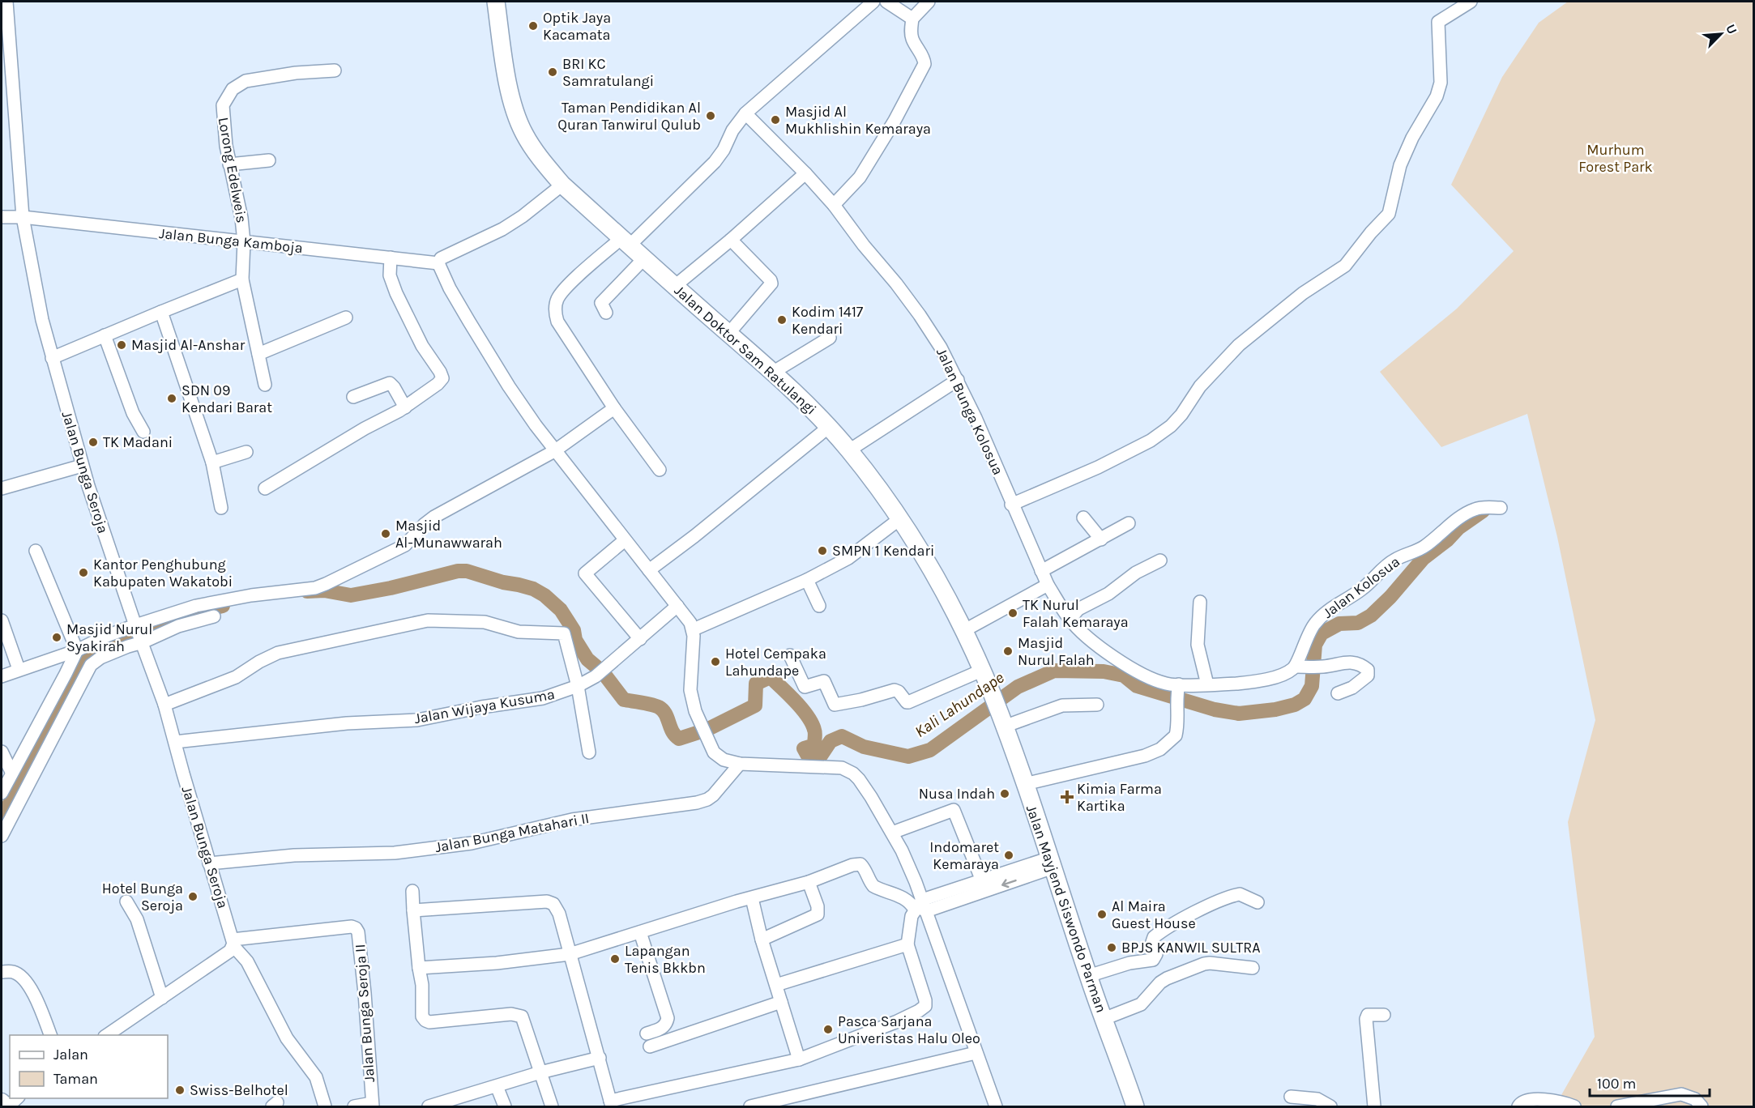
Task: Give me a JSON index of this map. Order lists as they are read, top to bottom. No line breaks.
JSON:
{"streets":{"highway":["Jalan Doktor Sam Ratulangi","Jalan Mayjend Siswondo Parman"],"street":["Lorong Edelweis","Jalan Bunga Kamboja","Jalan Bunga Kolosua","Jalan Bunga Seroja","Jalan Kolosua","Jalan Wijaya Kusuma","Jalan Bunga Matahari II","Jalan Bunga Seroja II"]},"crossings":[["Lorong Edelweis","Jalan Bunga Kamboja"],["Jalan Bunga Kamboja","Jalan Bunga Seroja"],["Jalan Doktor Sam Ratulangi","Jalan Mayjend Siswondo Parman"],["Jalan Bunga Kolosua","Jalan Kolosua"],["Jalan Bunga Seroja","Jalan Wijaya Kusuma"],["Jalan Bunga Seroja","Jalan Bunga Matahari II"],["Jalan Bunga Seroja","Jalan Bunga Seroja II"]],"water":["Kali Lahundape"],"parks":["Murhum Forest Park"],"places":{"other":["Optik Jaya Kacamata","BRI KC Samratulangi","Taman Pendidikan Al Quran Tanwirul Qulub","Masjid Al Mukhlishin Kemaraya","Kodim 1417 Kendari","Masjid Al-Anshar","SDN 09 Kendari Barat","TK Madani","Masjid Al-Munawwarah","SMPN 1 Kendari","Kantor Penghubung Kabupaten Wakatobi","TK Nurul Falah Kemaraya","Masjid Nurul Syakirah","Masjid Nurul Falah","Hotel Cempaka Lahundape","Nusa Indah","Indomaret Kemaraya","Hotel Bunga Seroja","Al Maira Guest House","BPJS KANWIL SULTRA","Lapangan Tenis Bkkbn","Pasca Sarjana Univeristas Halu Oleo","Swiss-Belhotel"],"health":["Kimia Farma Kartika"]},"legend":["Jalan","Taman"],"scale_bar":"100 m","north":"top right"}
